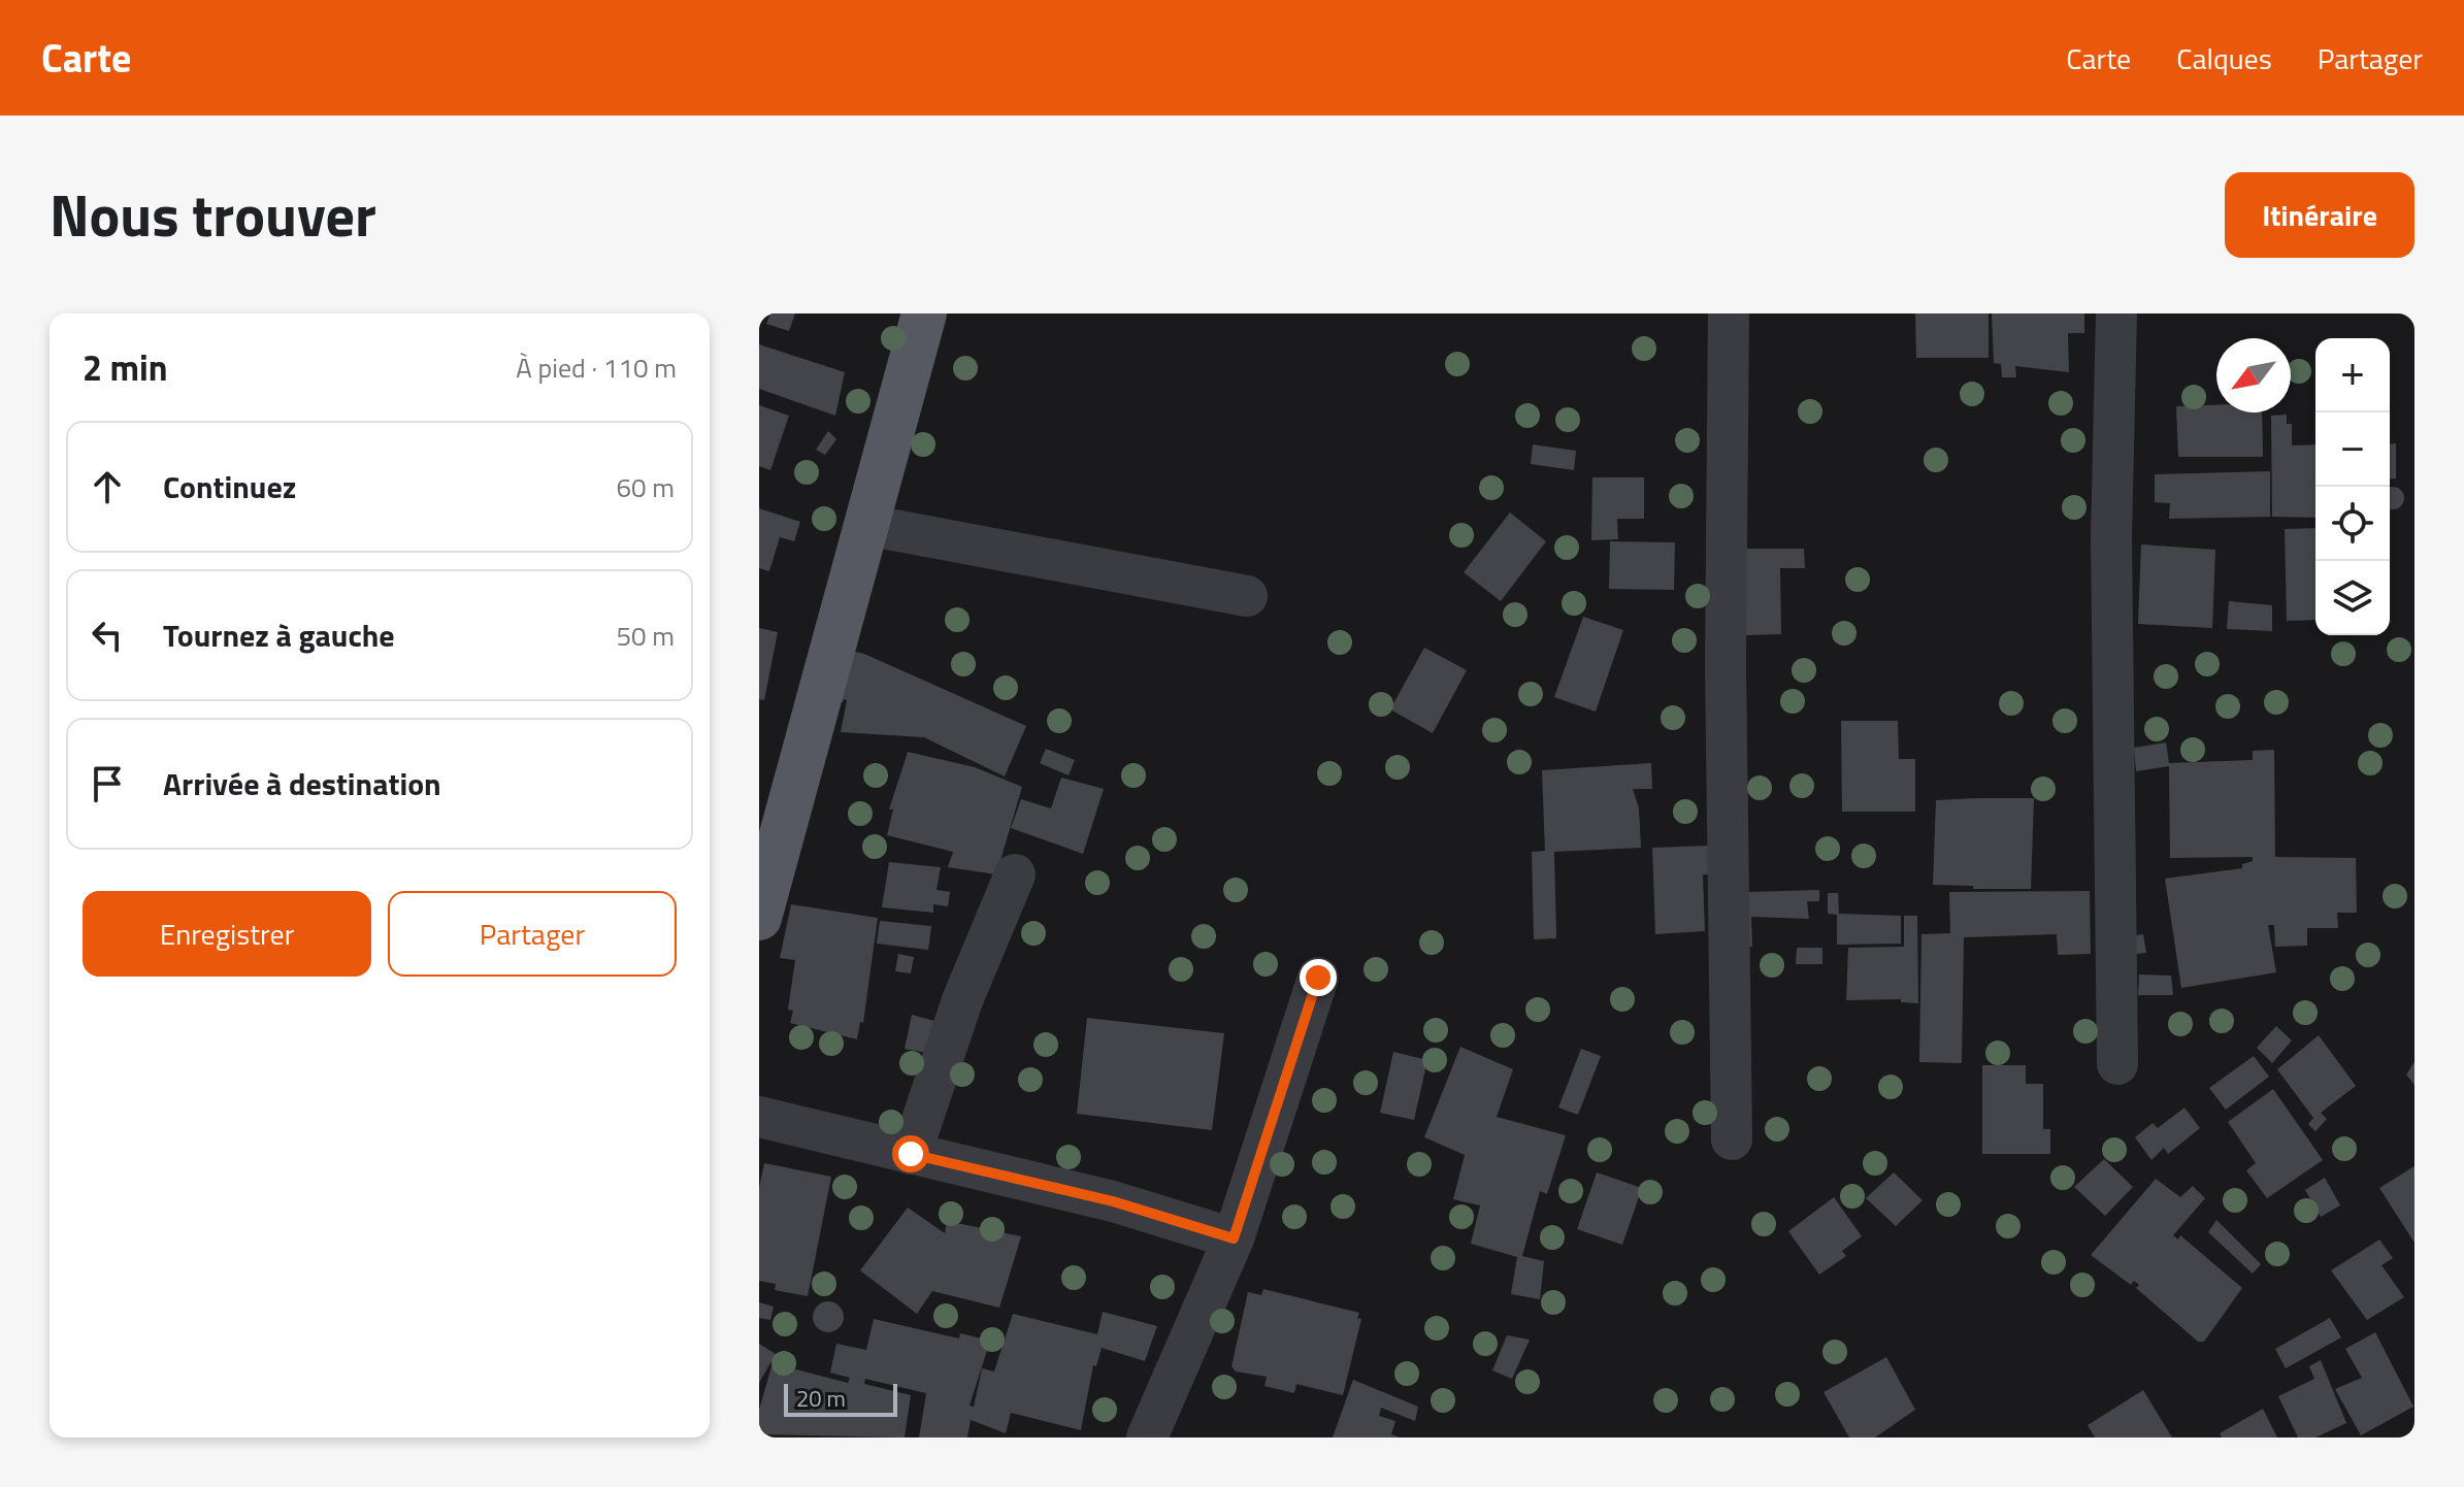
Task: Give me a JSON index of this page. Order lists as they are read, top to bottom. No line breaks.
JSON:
{"scale_bar":"20 m","north":"bottom left","page":{"header":"Carte","nav":["Carte","Calques","Partager"],"title":"Nous trouver","buttons":["Itinéraire",["Enregistrer","Partager"]],"heading":["2 min","À pied · 110 m"],"map_buttons":["+","−"],"list":[["Continuez","60 m"],["Tournez à gauche","50 m"],"Arrivée à destination"],"scale":"20 m"}}
